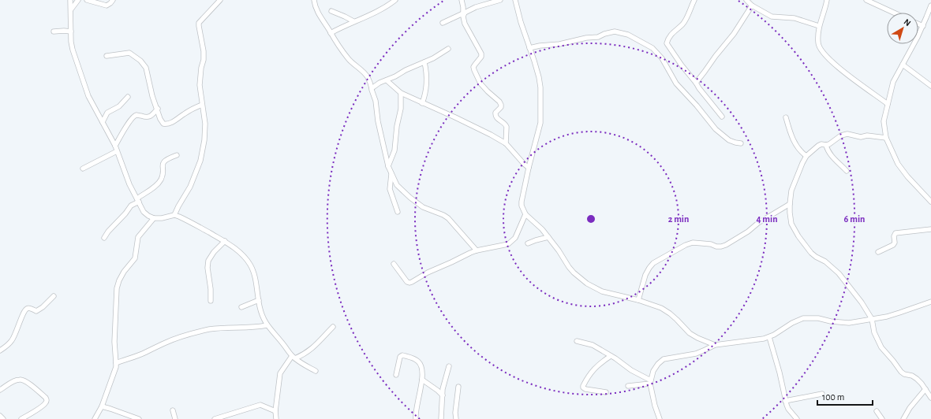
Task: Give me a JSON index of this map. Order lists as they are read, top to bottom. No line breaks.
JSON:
{"scale_bar":"100 m","north":"top right","rings":["2 min","4 min","6 min"]}
